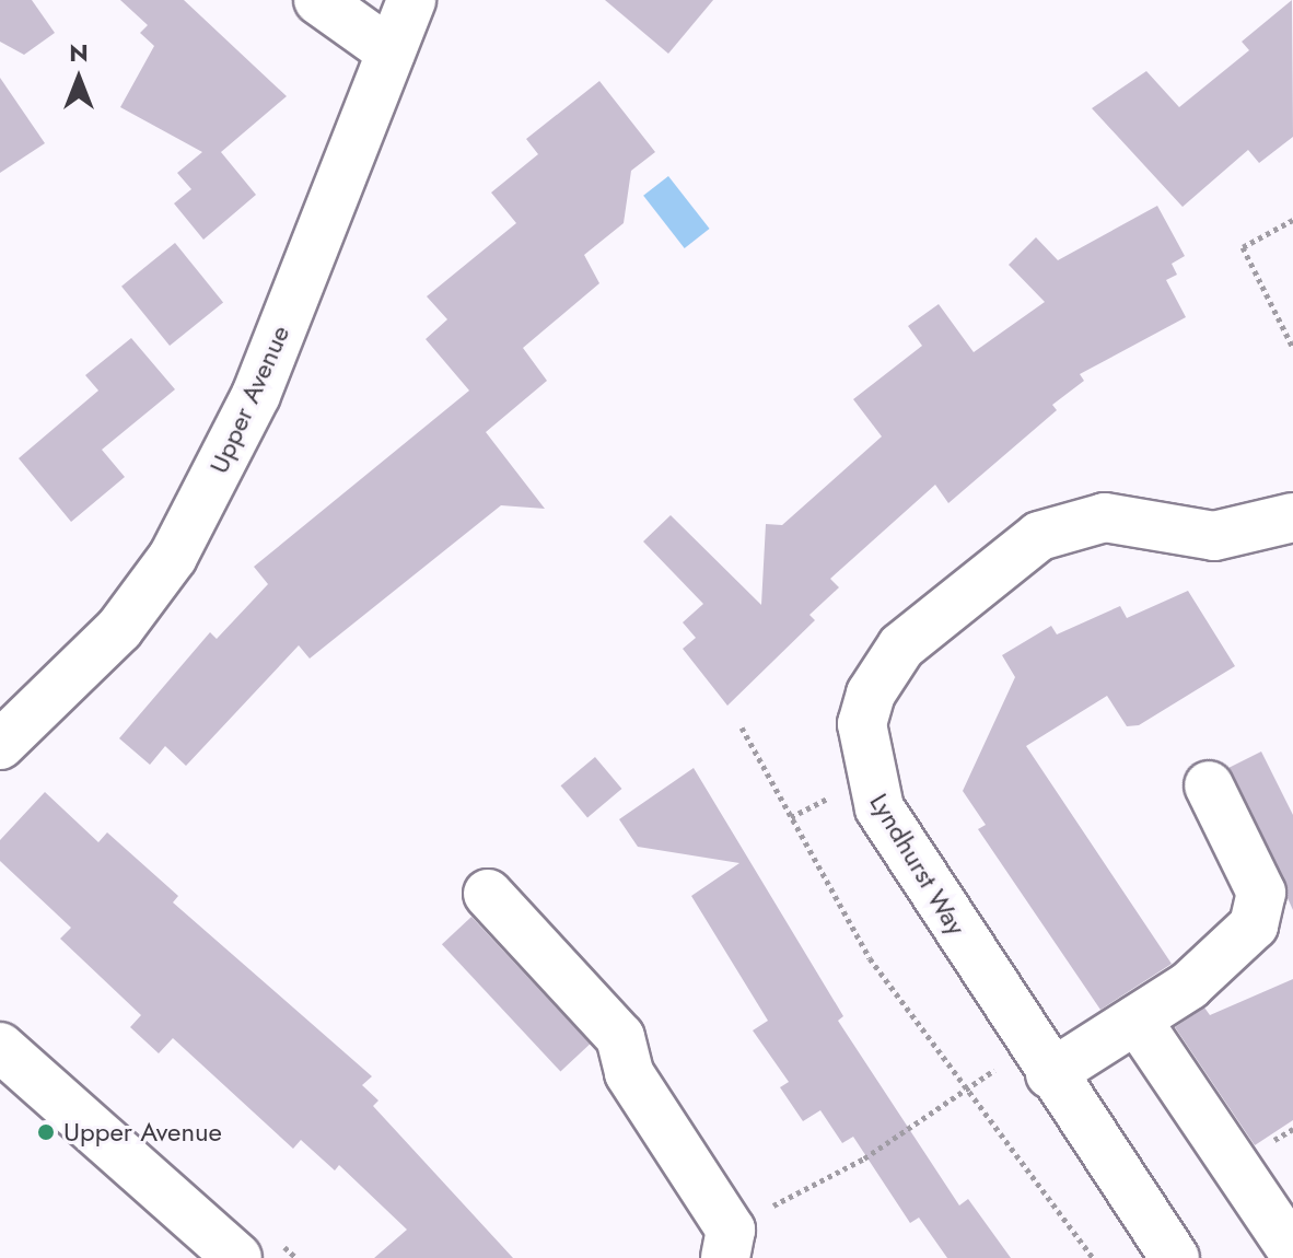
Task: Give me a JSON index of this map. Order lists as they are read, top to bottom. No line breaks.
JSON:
{"streets":{"street":["Upper Avenue","Lyndhurst Way"]},"places":["Upper Avenue"],"north":"top"}
